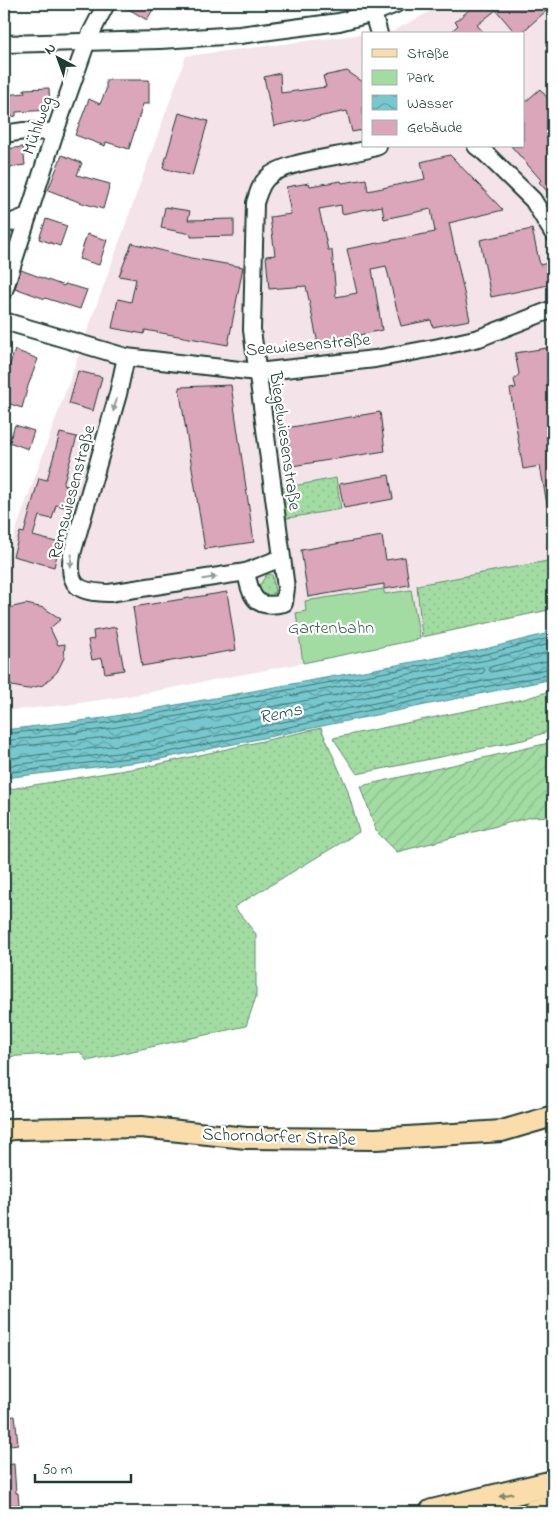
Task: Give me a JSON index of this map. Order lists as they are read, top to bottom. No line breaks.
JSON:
{"streets":{"main road":["Schorndorfer Straße"],"street":["Mühlweg","Seewiesenstraße","Biegelwiesenstraße","Remswiesenstraße"]},"crossings":[["Seewiesenstraße","Biegelwiesenstraße"],["Seewiesenstraße","Remswiesenstraße"],["Biegelwiesenstraße","Remswiesenstraße"]],"water":["Rems"],"parks":["Gartenbahn"],"legend":["Straße","Park","Wasser","Gebäude"],"scale_bar":"50 m","north":"top left"}
